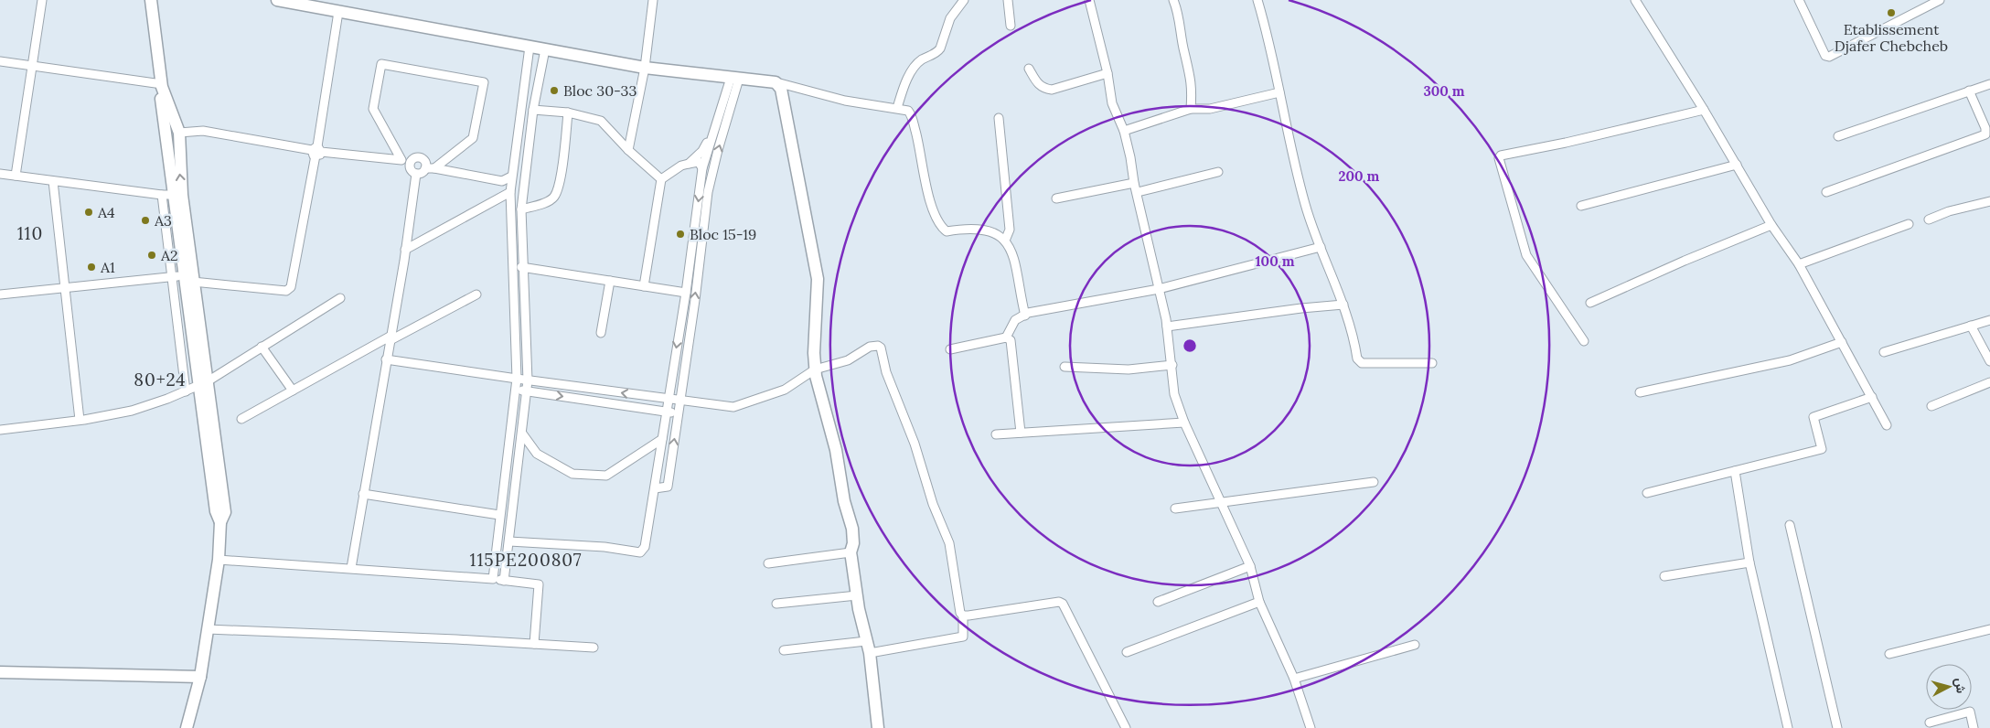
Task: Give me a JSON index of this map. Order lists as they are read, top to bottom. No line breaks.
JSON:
{"districts":["110","80+24","115PE200807"],"places":["Etablissement Djafer Chebcheb","Bloc 30-33","A4","A3","Bloc 15-19","A2","A1"],"north":"right","rings":["300 m","200 m","100 m"]}
